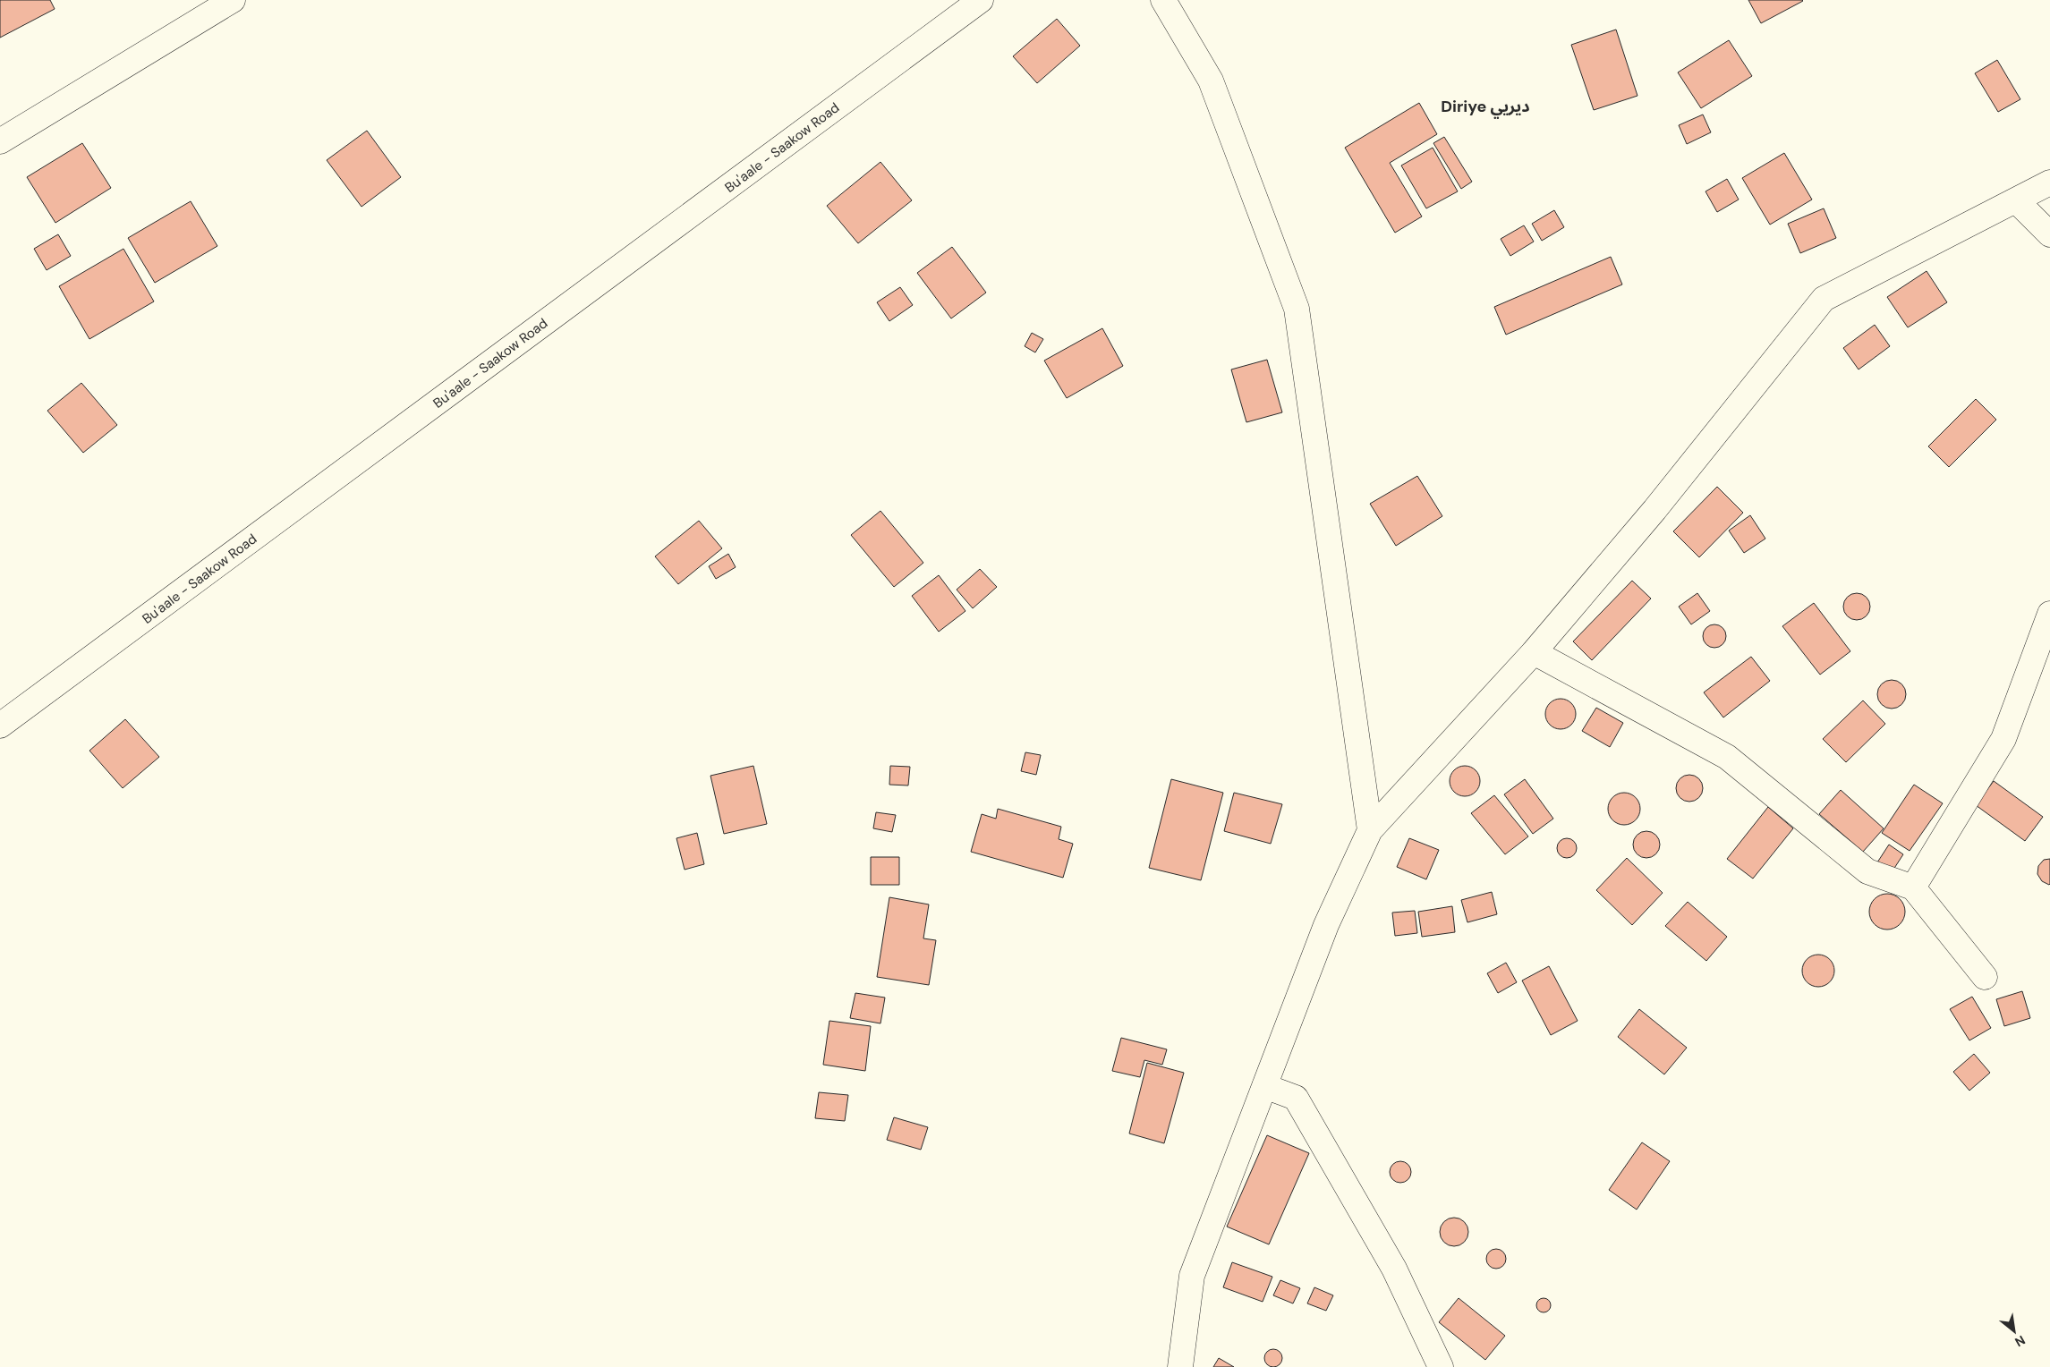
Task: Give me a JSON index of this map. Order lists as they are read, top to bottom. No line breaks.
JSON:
{"streets":{"street":["Bu'aale - Saakow Road"]},"districts":["Diriye ديريي"],"north":"bottom right"}
